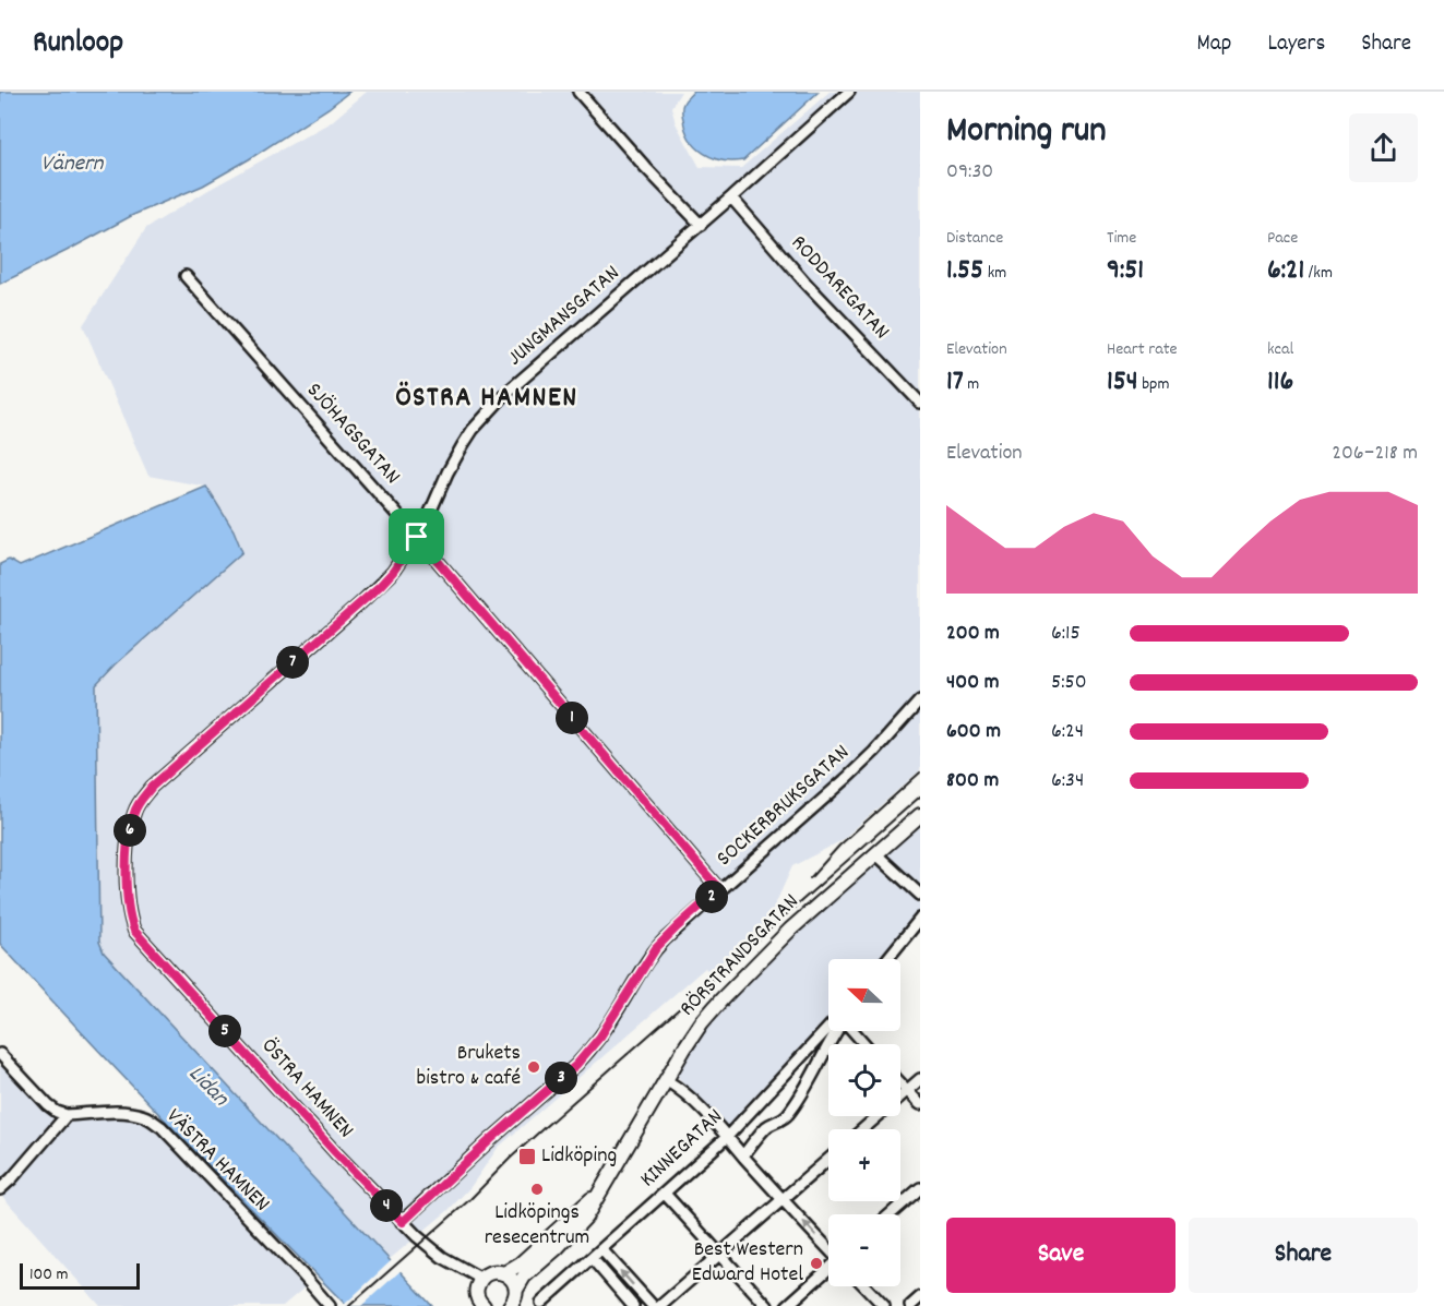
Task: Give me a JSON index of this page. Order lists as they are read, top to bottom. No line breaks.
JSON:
{"streets":{"main road":["RÖRSTRANDSGATAN"],"street":["RODDAREGATAN","JUNGMANSGATAN","SJÖHAGSGATAN","SOCKERBRUKSGATAN","ÖSTRA HAMNEN","KINNEGATAN","VÄSTRA HAMNEN"]},"crossings":[["RODDAREGATAN","JUNGMANSGATAN"],["JUNGMANSGATAN","SJÖHAGSGATAN"],["JUNGMANSGATAN","ÖSTRA HAMNEN"],["SJÖHAGSGATAN","SOCKERBRUKSGATAN"],["SOCKERBRUKSGATAN","ÖSTRA HAMNEN"]],"districts":["ÖSTRA HAMNEN"],"water":["Vänern","Lidan"],"places":{"other":["Brukets bistro & café","Lidköpings resecentrum","Best Western Edward Hotel"],"transit":["Lidköping"]},"scale_bar":"100 m","north":"left","page":{"header":"Runloop","nav":["Map","Layers","Share"],"heading":["Morning run","09:30"],"stats":[["Distance","1.55 km"],["Time","9:51"],["Pace","6:21 /km"],["Elevation","17 m"],["Heart rate","154 bpm"],["kcal","116"]],"chart":["Elevation","206–218 m"],"list":[{"name":"200 m","note":"6:15"},{"name":"400 m","note":"5:50"},{"name":"600 m","note":"6:24"},{"name":"800 m","note":"6:34"}],"pins":["7","1","6","2","5","3","4"],"map_buttons":["+","−"],"buttons":["Save","Share"],"scale":"100 m"}}
